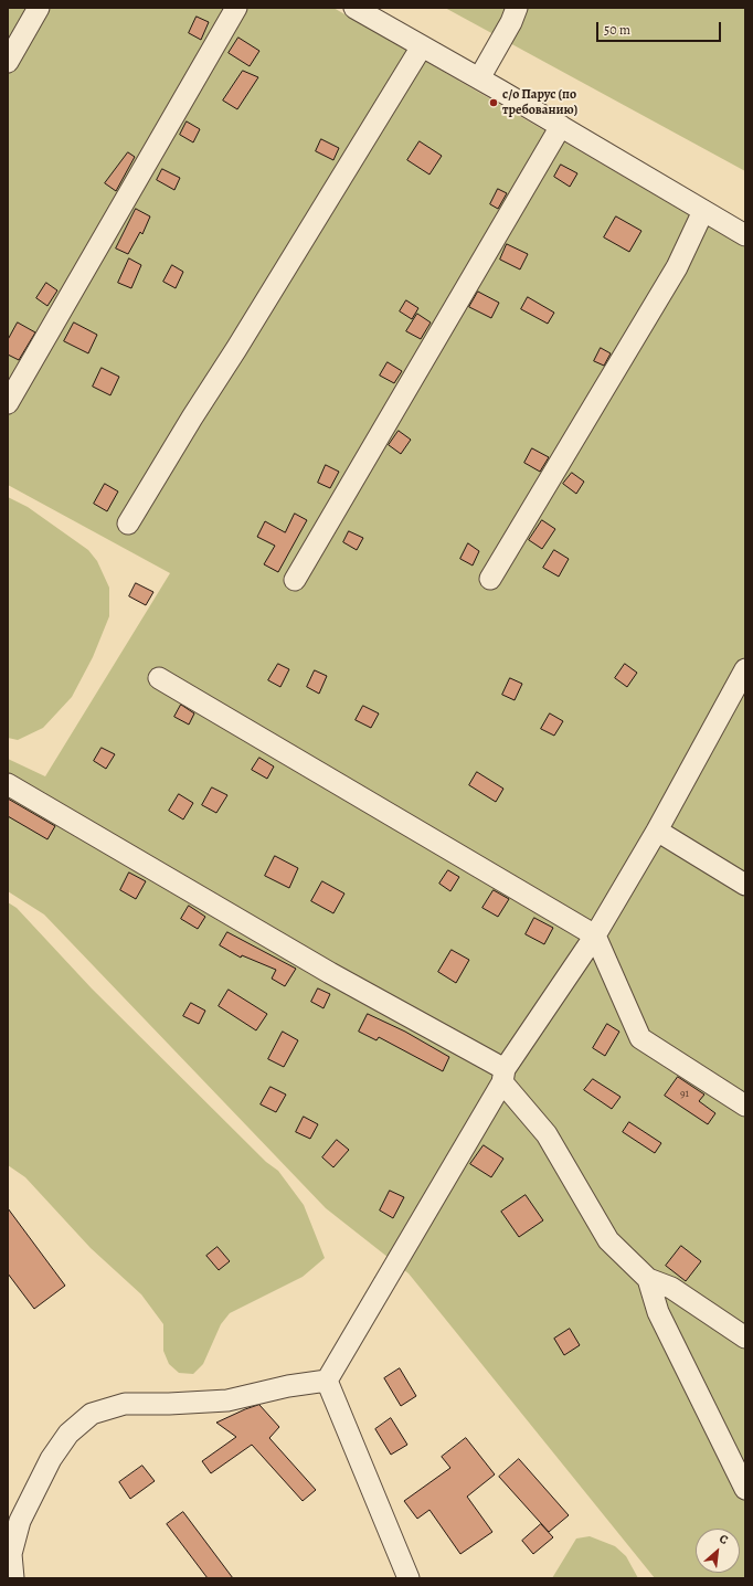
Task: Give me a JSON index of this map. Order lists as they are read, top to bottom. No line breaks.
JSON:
{"places":["с/о Парус (по требованию)"],"house_numbers":["91"],"scale_bar":"50 m","north":"top right"}
